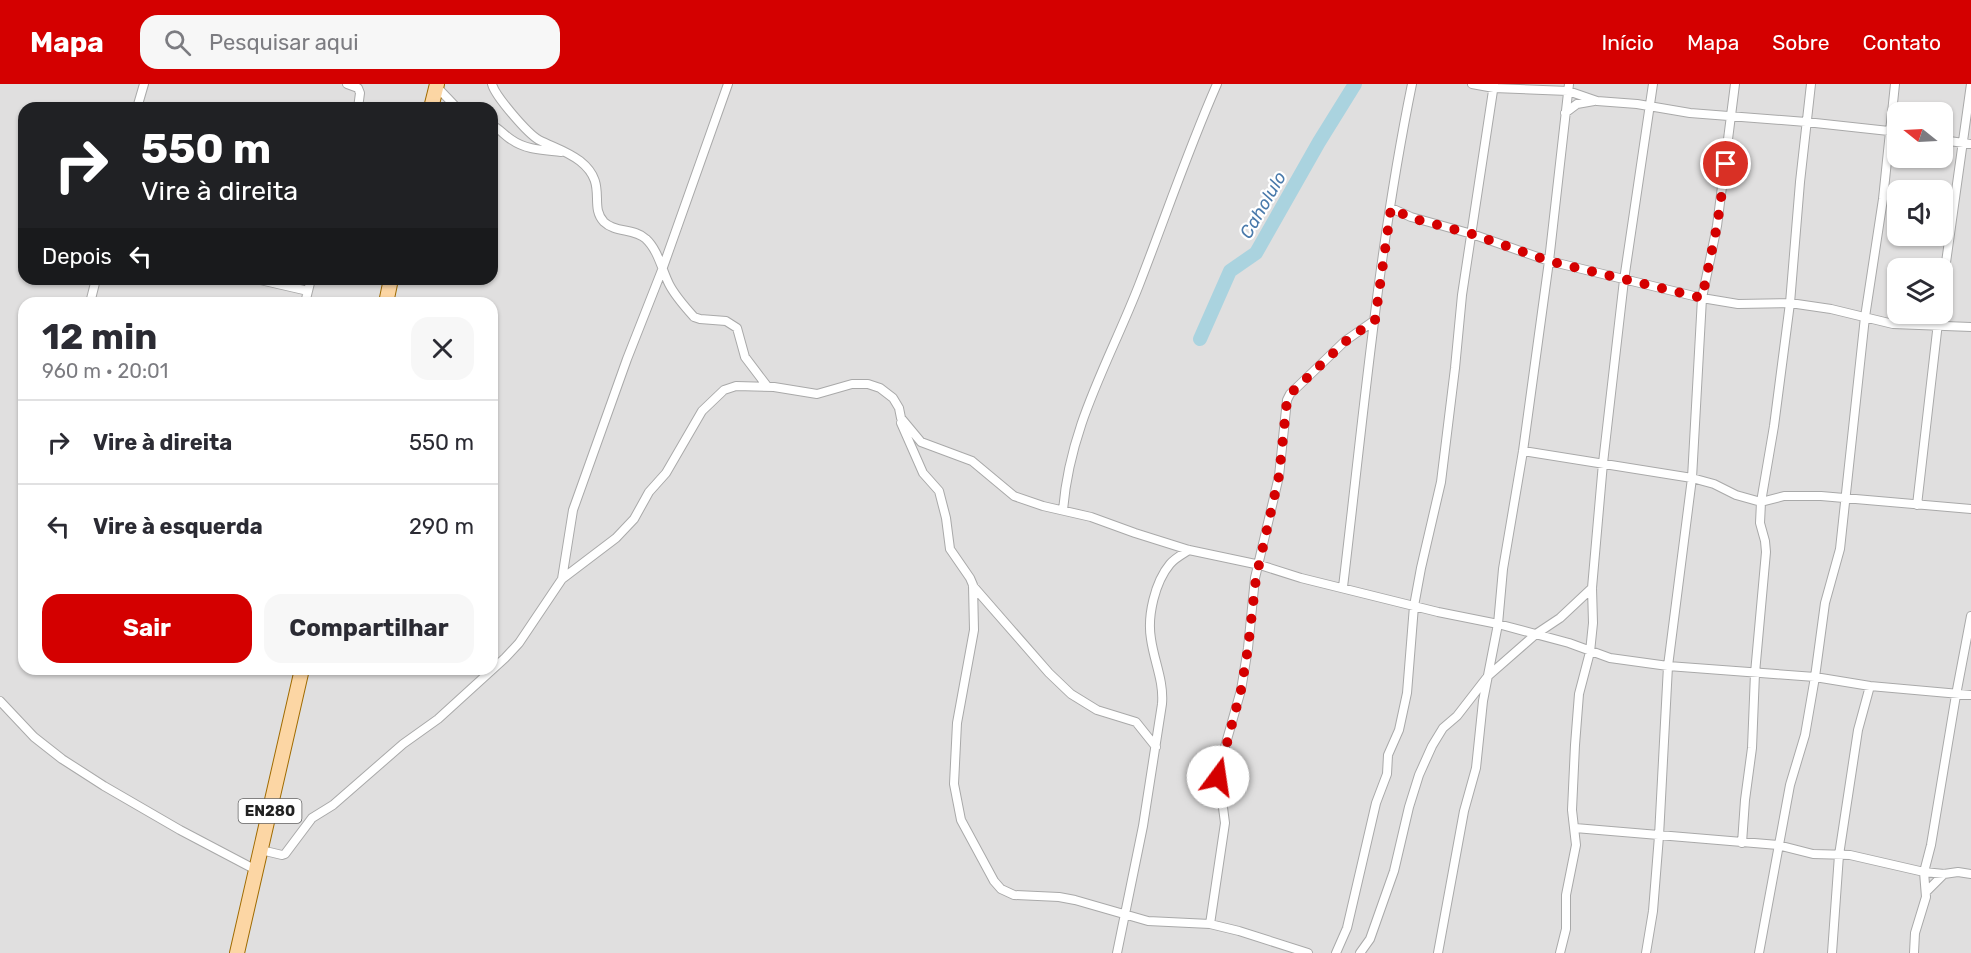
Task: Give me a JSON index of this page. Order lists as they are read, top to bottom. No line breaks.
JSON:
{"streets":{"main road":["EN280"]},"water":["Caholulo"],"north":"left","page":{"header":"Mapa","search":"Pesquisar aqui","nav":["Início","Mapa","Sobre","Contato"],"turn":["550 m","Vire à direita"],"then":"Depois","heading":["12 min","960 m · 20:01"],"list":[{"name":"Vire à direita","value":"550 m"},{"name":"Vire à esquerda","value":"290 m"}],"buttons":["Sair","Compartilhar"]}}
